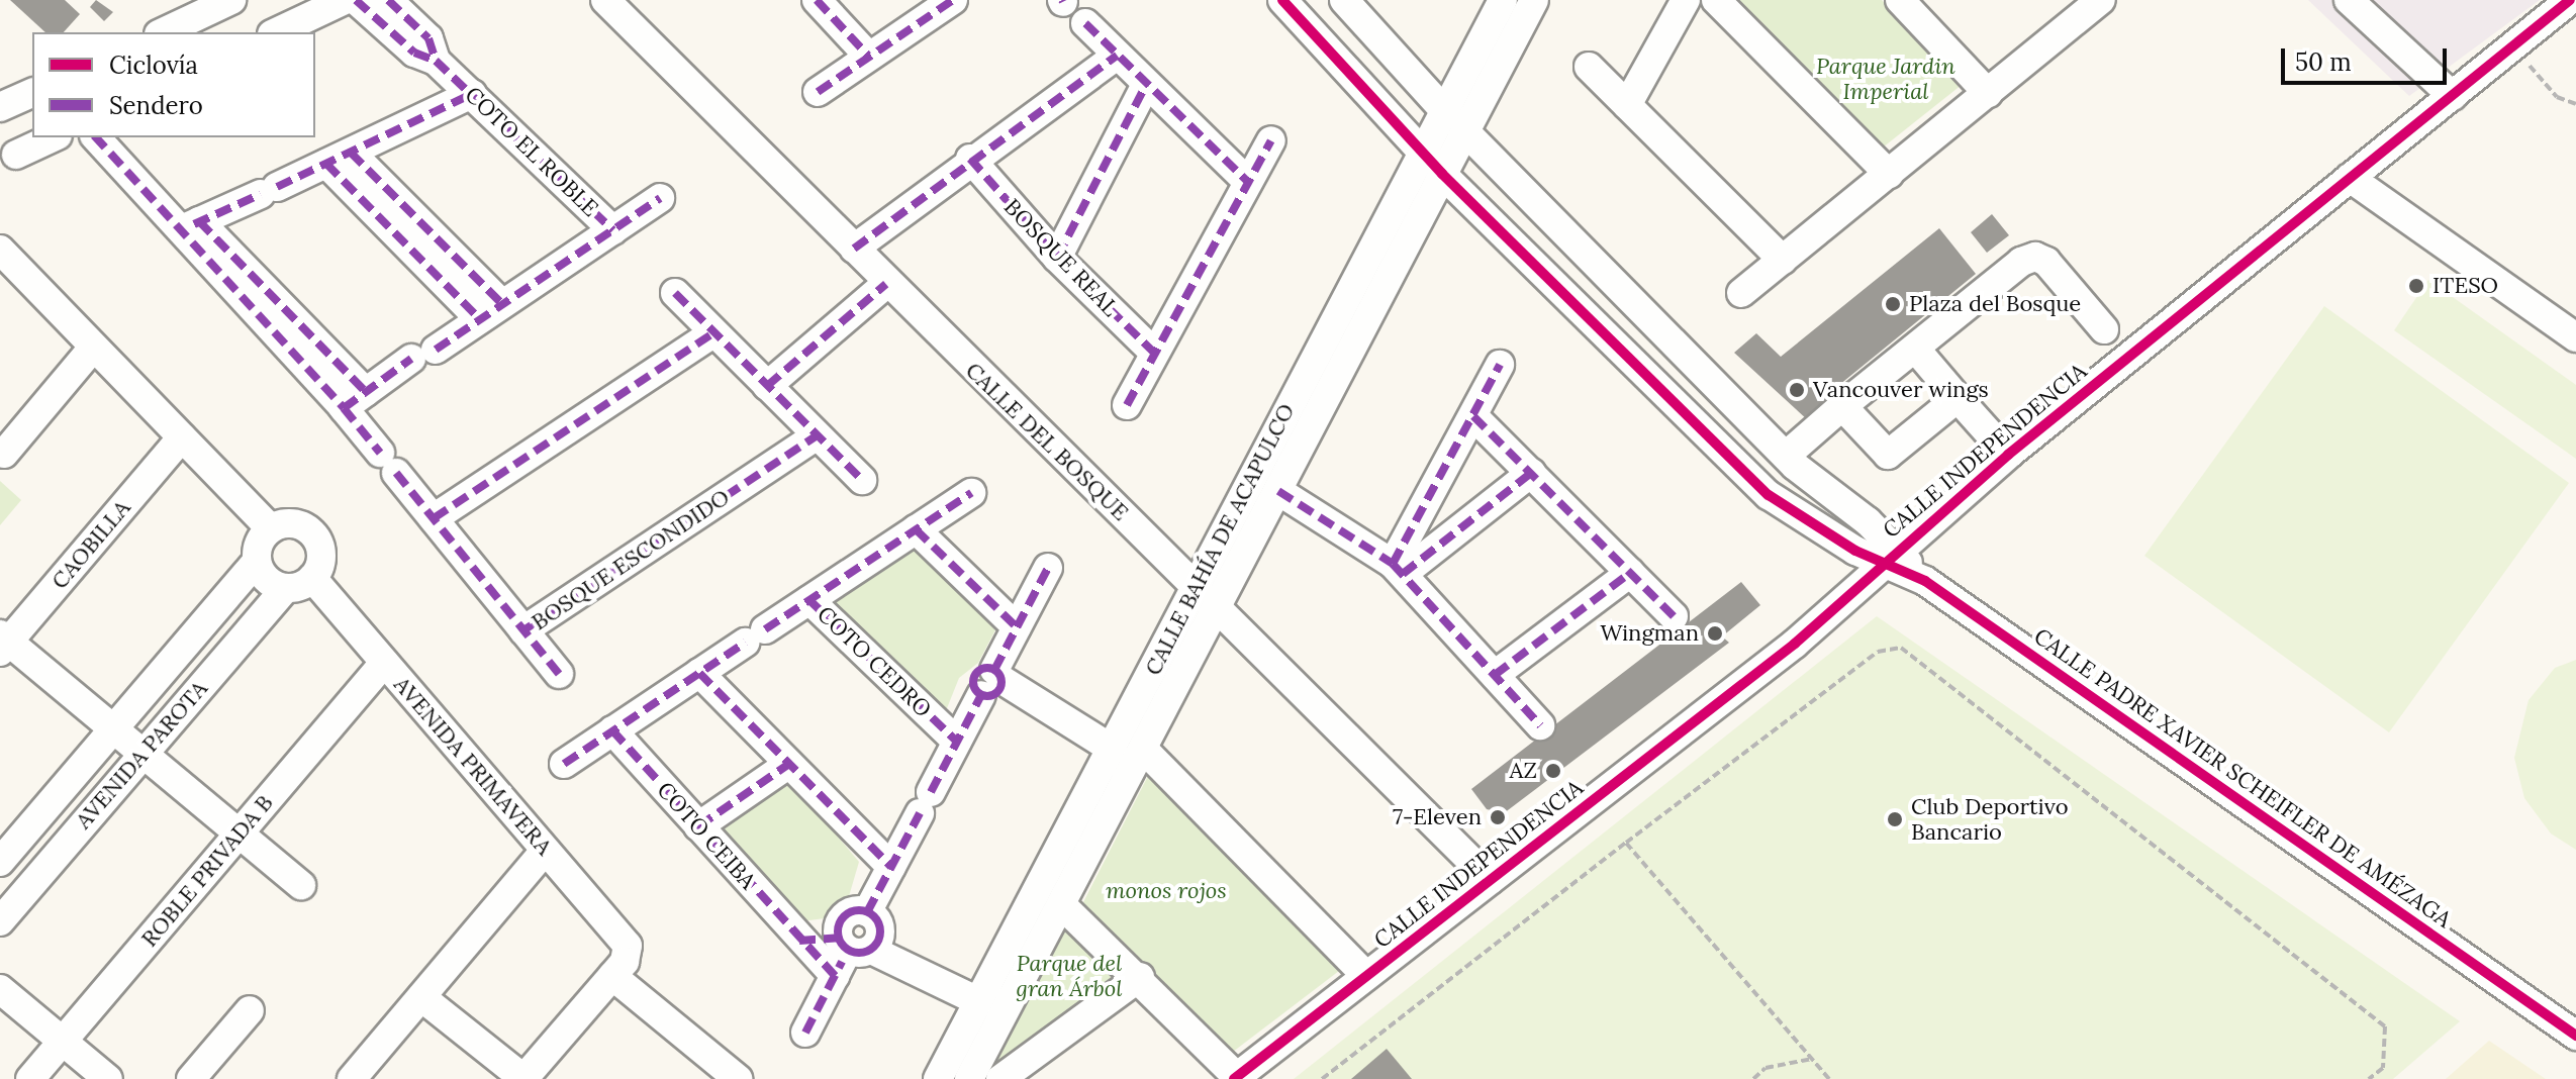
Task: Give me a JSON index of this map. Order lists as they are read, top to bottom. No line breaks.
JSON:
{"streets":{"street":["COTO EL ROBLE","BOSQUE REAL","CALLE DEL BOSQUE","CALLE INDEPENDENCIA","CALLE BAHÍA DE ACAPULCO","CAOBILLA","BOSQUE ESCONDIDO","COTO CEDRO","AVENIDA PAROTA","AVENIDA PRIMAVERA","CALLE PADRE XAVIER SCHEIFLER DE AMÉZAGA","COTO CEIBA","ROBLE PRIVADA B"]},"crossings":[["COTO EL ROBLE","BOSQUE ESCONDIDO"],["CALLE DEL BOSQUE","CALLE INDEPENDENCIA"],["CALLE DEL BOSQUE","CALLE BAHÍA DE ACAPULCO"],["CALLE INDEPENDENCIA","CALLE PADRE XAVIER SCHEIFLER DE AMÉZAGA"],["AVENIDA PAROTA","AVENIDA PRIMAVERA"],["AVENIDA PRIMAVERA","ROBLE PRIVADA B"]],"parks":["Parque Jardin Imperial","monos rojos","Parque del gran Árbol"],"places":["ITESO","Plaza del Bosque","Vancouver wings","Wingman","AZ","7-Eleven","Club Deportivo Bancario"],"legend":["Ciclovía","Sendero"],"scale_bar":"50 m"}
